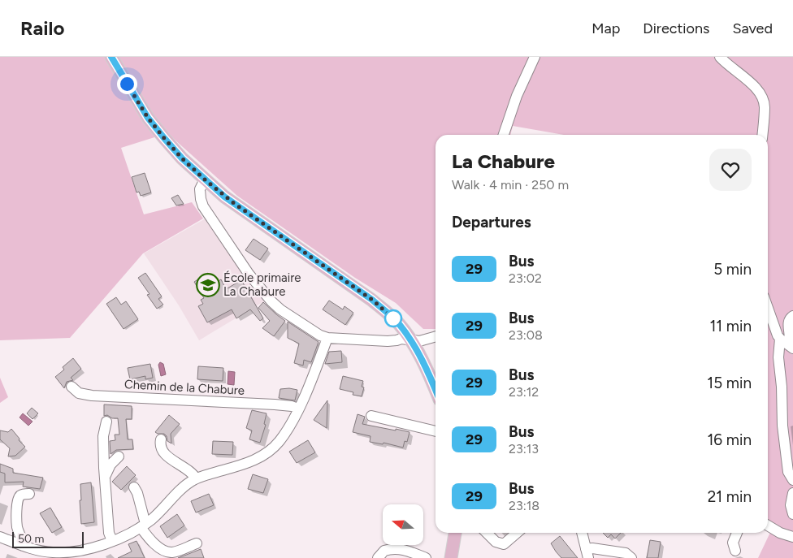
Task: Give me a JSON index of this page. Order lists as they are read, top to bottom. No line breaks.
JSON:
{"streets":{"street":["Chemin de la Chabure"]},"places":{"school or university":["École primaire La Chabure"]},"lines":["bus line 29"],"scale_bar":"50 m","north":"left","page":{"header":"Railo","nav":["Map","Directions","Saved"],"heading":[["La Chabure","Walk · 4 min · 250 m"],"Departures"],"list":[{"mark":"29","name":"Bus","note":"23:02","value":"5 min"},{"mark":"29","name":"Bus","note":"23:08","value":"11 min"},{"mark":"29","name":"Bus","note":"23:12","value":"15 min"},{"mark":"29","name":"Bus","note":"23:13","value":"16 min"},{"mark":"29","name":"Bus","note":"23:18","value":"21 min"}],"scale":"50 m"}}
